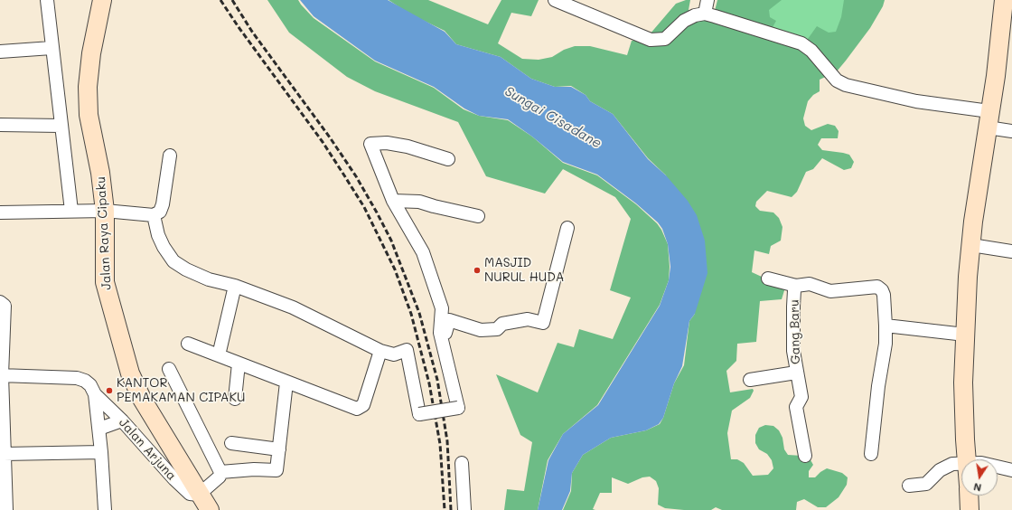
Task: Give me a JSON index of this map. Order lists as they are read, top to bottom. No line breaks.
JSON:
{"streets":{"street":["Jalan Raya Cipaku","Gang Baru","Jalan Arjuna"]},"crossings":[["Jalan Raya Cipaku","Jalan Arjuna"]],"water":["Sungai Cisadane"],"places":["MASJID NURUL HUDA","KANTOR PEMAKAMAN CIPAKU"],"north":"bottom"}
